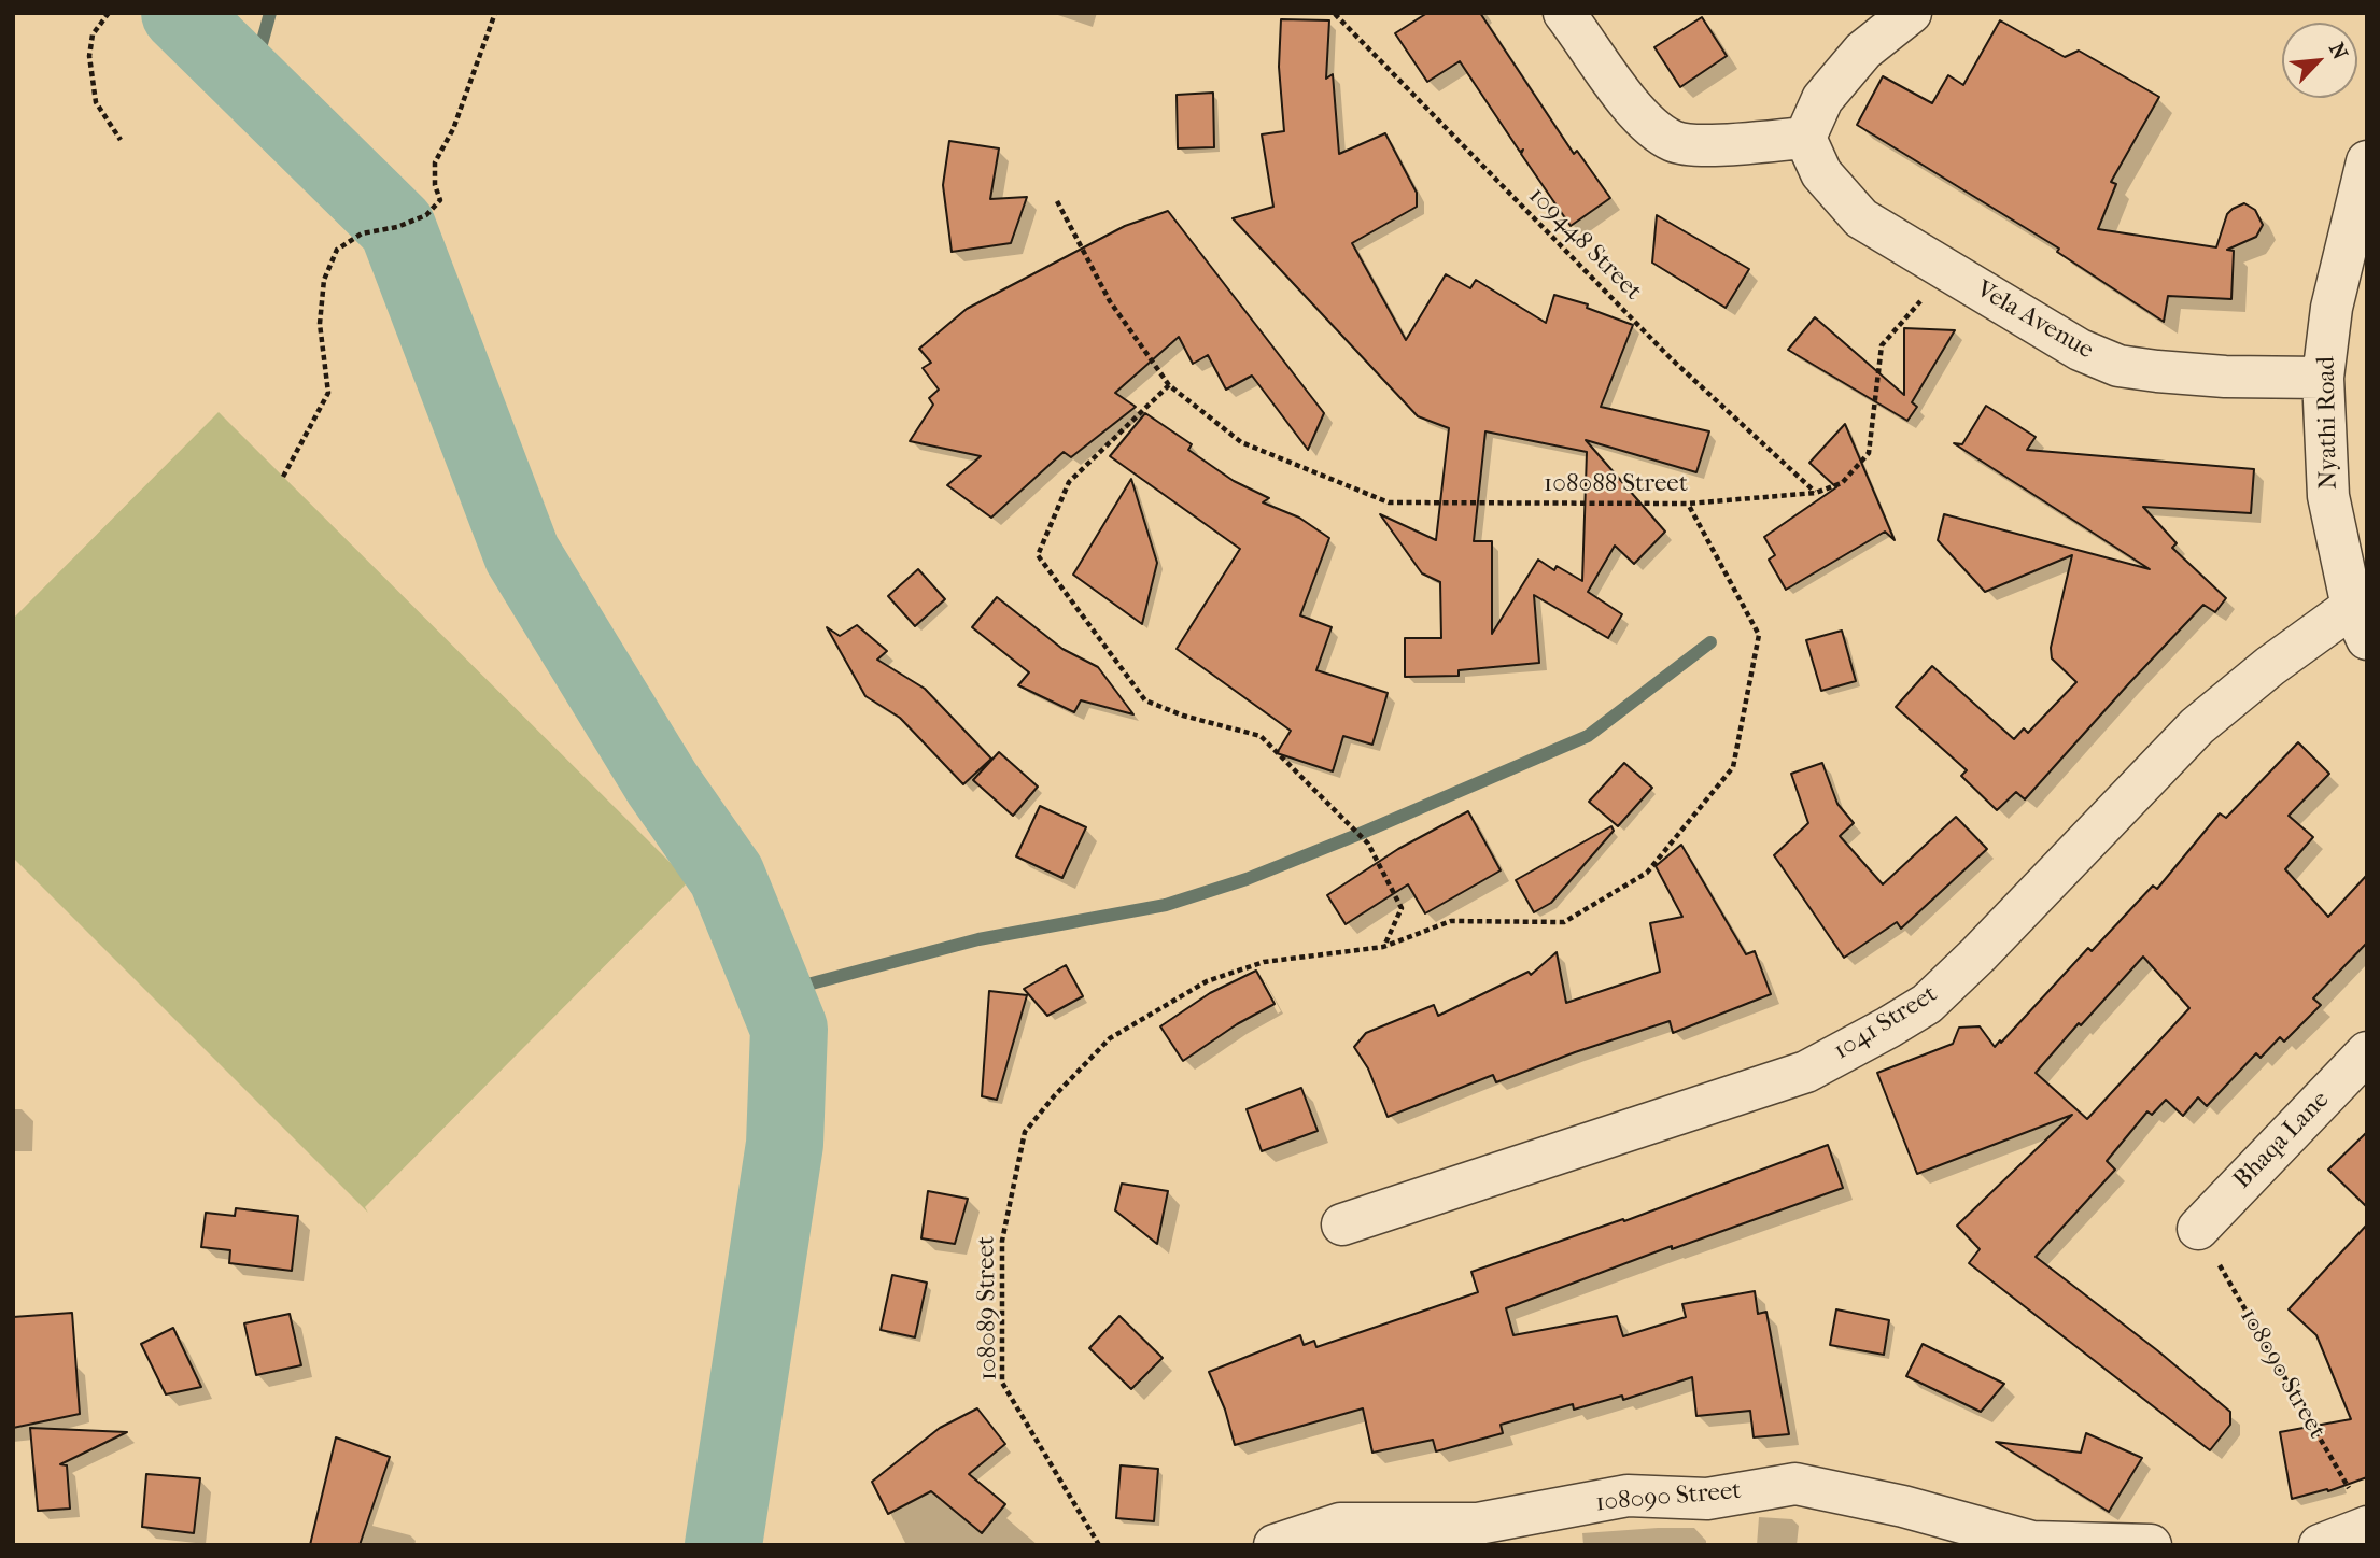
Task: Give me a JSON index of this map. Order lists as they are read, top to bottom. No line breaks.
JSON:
{"streets":{"street":["Vela Avenue","Nyathi Road","1041 Street","Bhaqa Lane","108090 Street"],"path":["109448 Street","108088 Street","108089 Street"]},"crossings":[["109448 Street","108088 Street"],["Vela Avenue","Nyathi Road"],["Vela Avenue","108088 Street"],["Nyathi Road","1041 Street"],["108088 Street","108089 Street"],["Bhaqa Lane","108090 Street"]],"north":"top right"}
